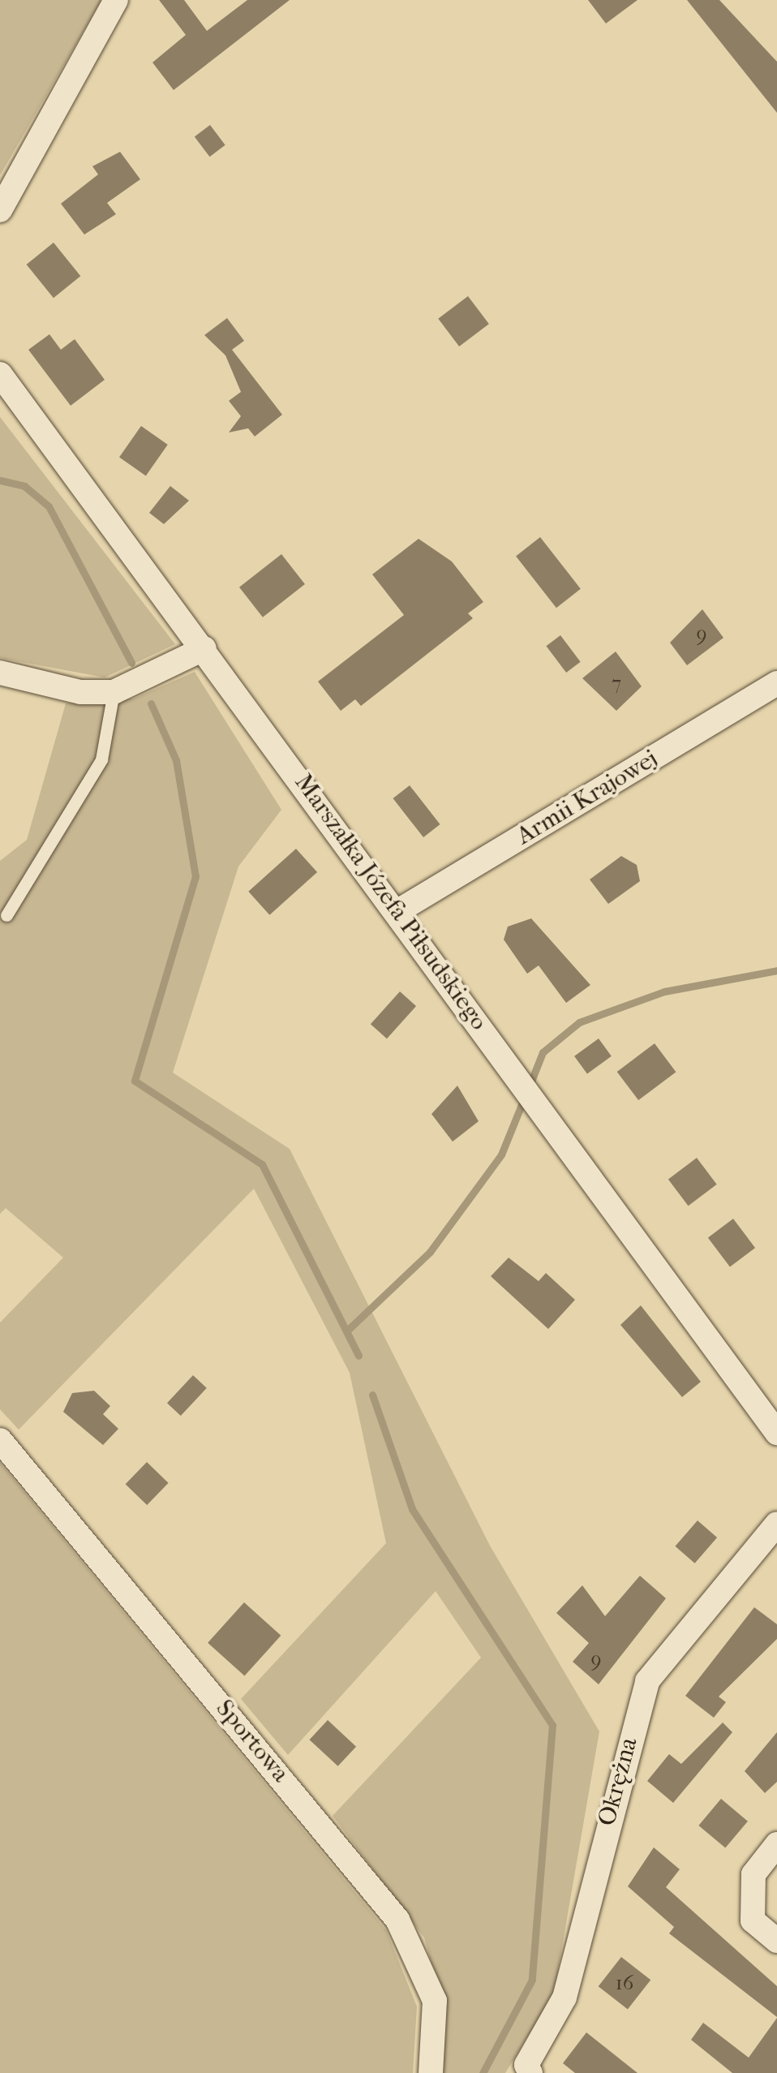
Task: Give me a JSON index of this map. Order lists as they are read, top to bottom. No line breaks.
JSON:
{"streets":{"street":["Armii Krajowej","Marszałka Józefa Piłsudskiego","Sportowa","Okrężna"]},"crossings":[["Armii Krajowej","Marszałka Józefa Piłsudskiego"]],"house_numbers":["9","7","9","16"]}
